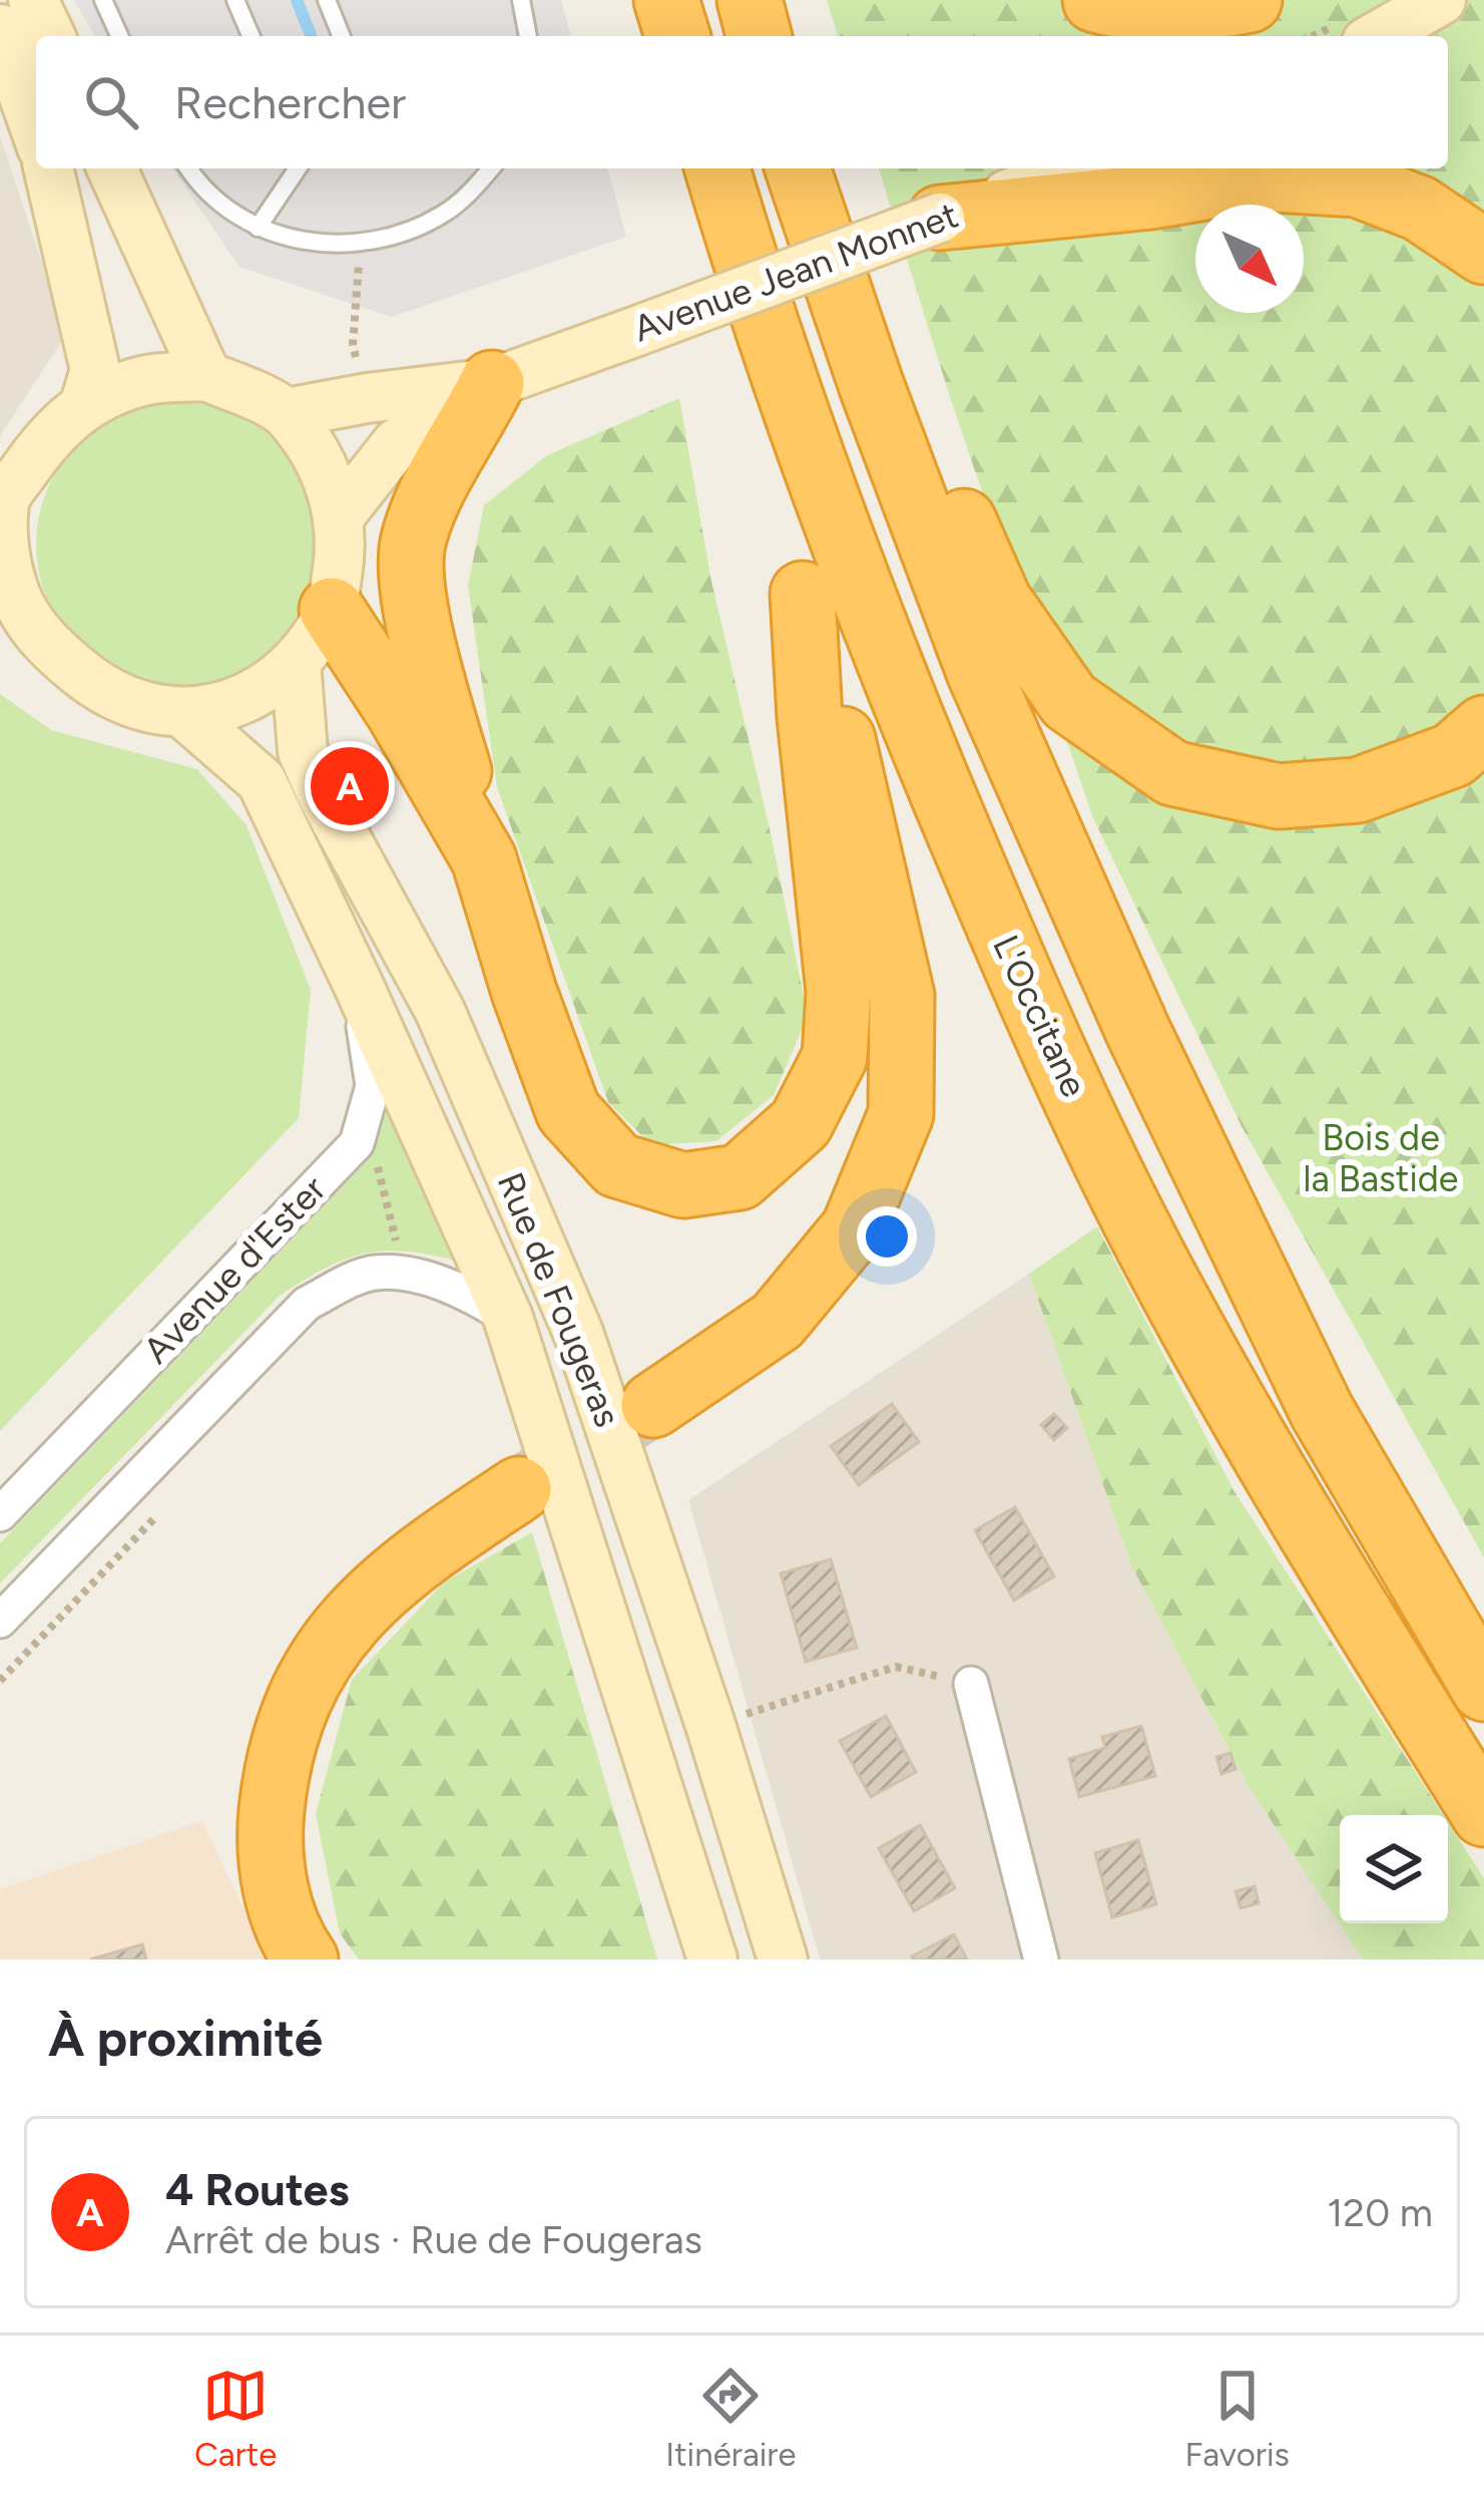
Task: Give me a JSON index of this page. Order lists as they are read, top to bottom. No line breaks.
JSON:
{"streets":{"highway":["L'Occitane"],"main road":["Avenue Jean Monnet","Rue de Fougeras"],"street":["Avenue d'Ester"]},"crossings":[["Avenue Jean Monnet","Rue de Fougeras"],["Avenue d'Ester","Rue de Fougeras"]],"parks":["Bois de la Bastide"],"north":"bottom right","page":{"search":"Rechercher","pins":"A","heading":"À proximité","list":[{"mark":"A","name":"4 Routes","note":"Arrêt de bus · Rue de Fougeras","value":"120 m"}],"nav":["Carte","Itinéraire","Favoris"]}}
